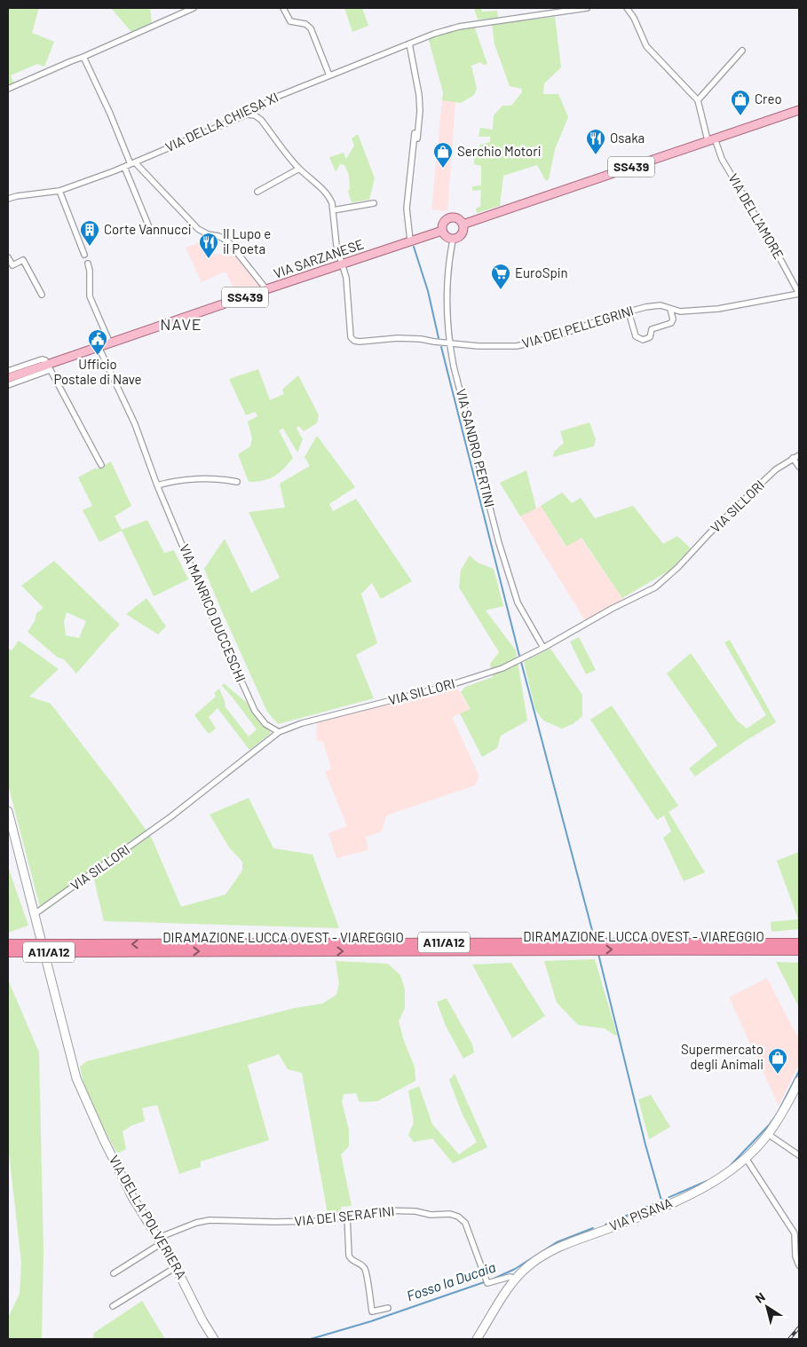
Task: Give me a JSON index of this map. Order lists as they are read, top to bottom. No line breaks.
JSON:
{"streets":{"highway":["DIRAMAZIONE LUCCA OVEST - VIAREGGIO","A11/A12"],"main road":["SS439","VIA SARZANESE"],"street":["VIA DELLA CHIESA XI","VIA DELL'AMORE","VIA DEI PELLEGRINI","VIA SANDRO PERTINI","VIA SILLORI","VIA MANRICO DUCCESCHI","VIA PISANA","VIA DEI SERAFINI","VIA DELLA POLVERIERA"]},"crossings":[["VIA DELL'AMORE","VIA SARZANESE"],["VIA DELL'AMORE","VIA DEI PELLEGRINI"],["VIA SARZANESE","VIA DEI PELLEGRINI"],["VIA SARZANESE","VIA SANDRO PERTINI"],["VIA SARZANESE","VIA MANRICO DUCCESCHI"],["VIA DEI PELLEGRINI","VIA SANDRO PERTINI"],["VIA SANDRO PERTINI","VIA SILLORI"],["VIA SILLORI","VIA MANRICO DUCCESCHI"],["VIA SILLORI","VIA DELLA POLVERIERA"],["VIA PISANA","VIA DEI SERAFINI"],["VIA DEI SERAFINI","VIA DELLA POLVERIERA"]],"districts":["NAVE"],"water":["Fosso la Ducaia"],"places":{"shop":["Creo","Serchio Motori","Supermercato degli Animali"],"restaurant":["Osaka","Il Lupo e il Poeta"],"building":["Corte Vannucci"],"supermarket":["EuroSpin"],"public building":["Ufficio Postale di Nave"]},"north":"top left"}
